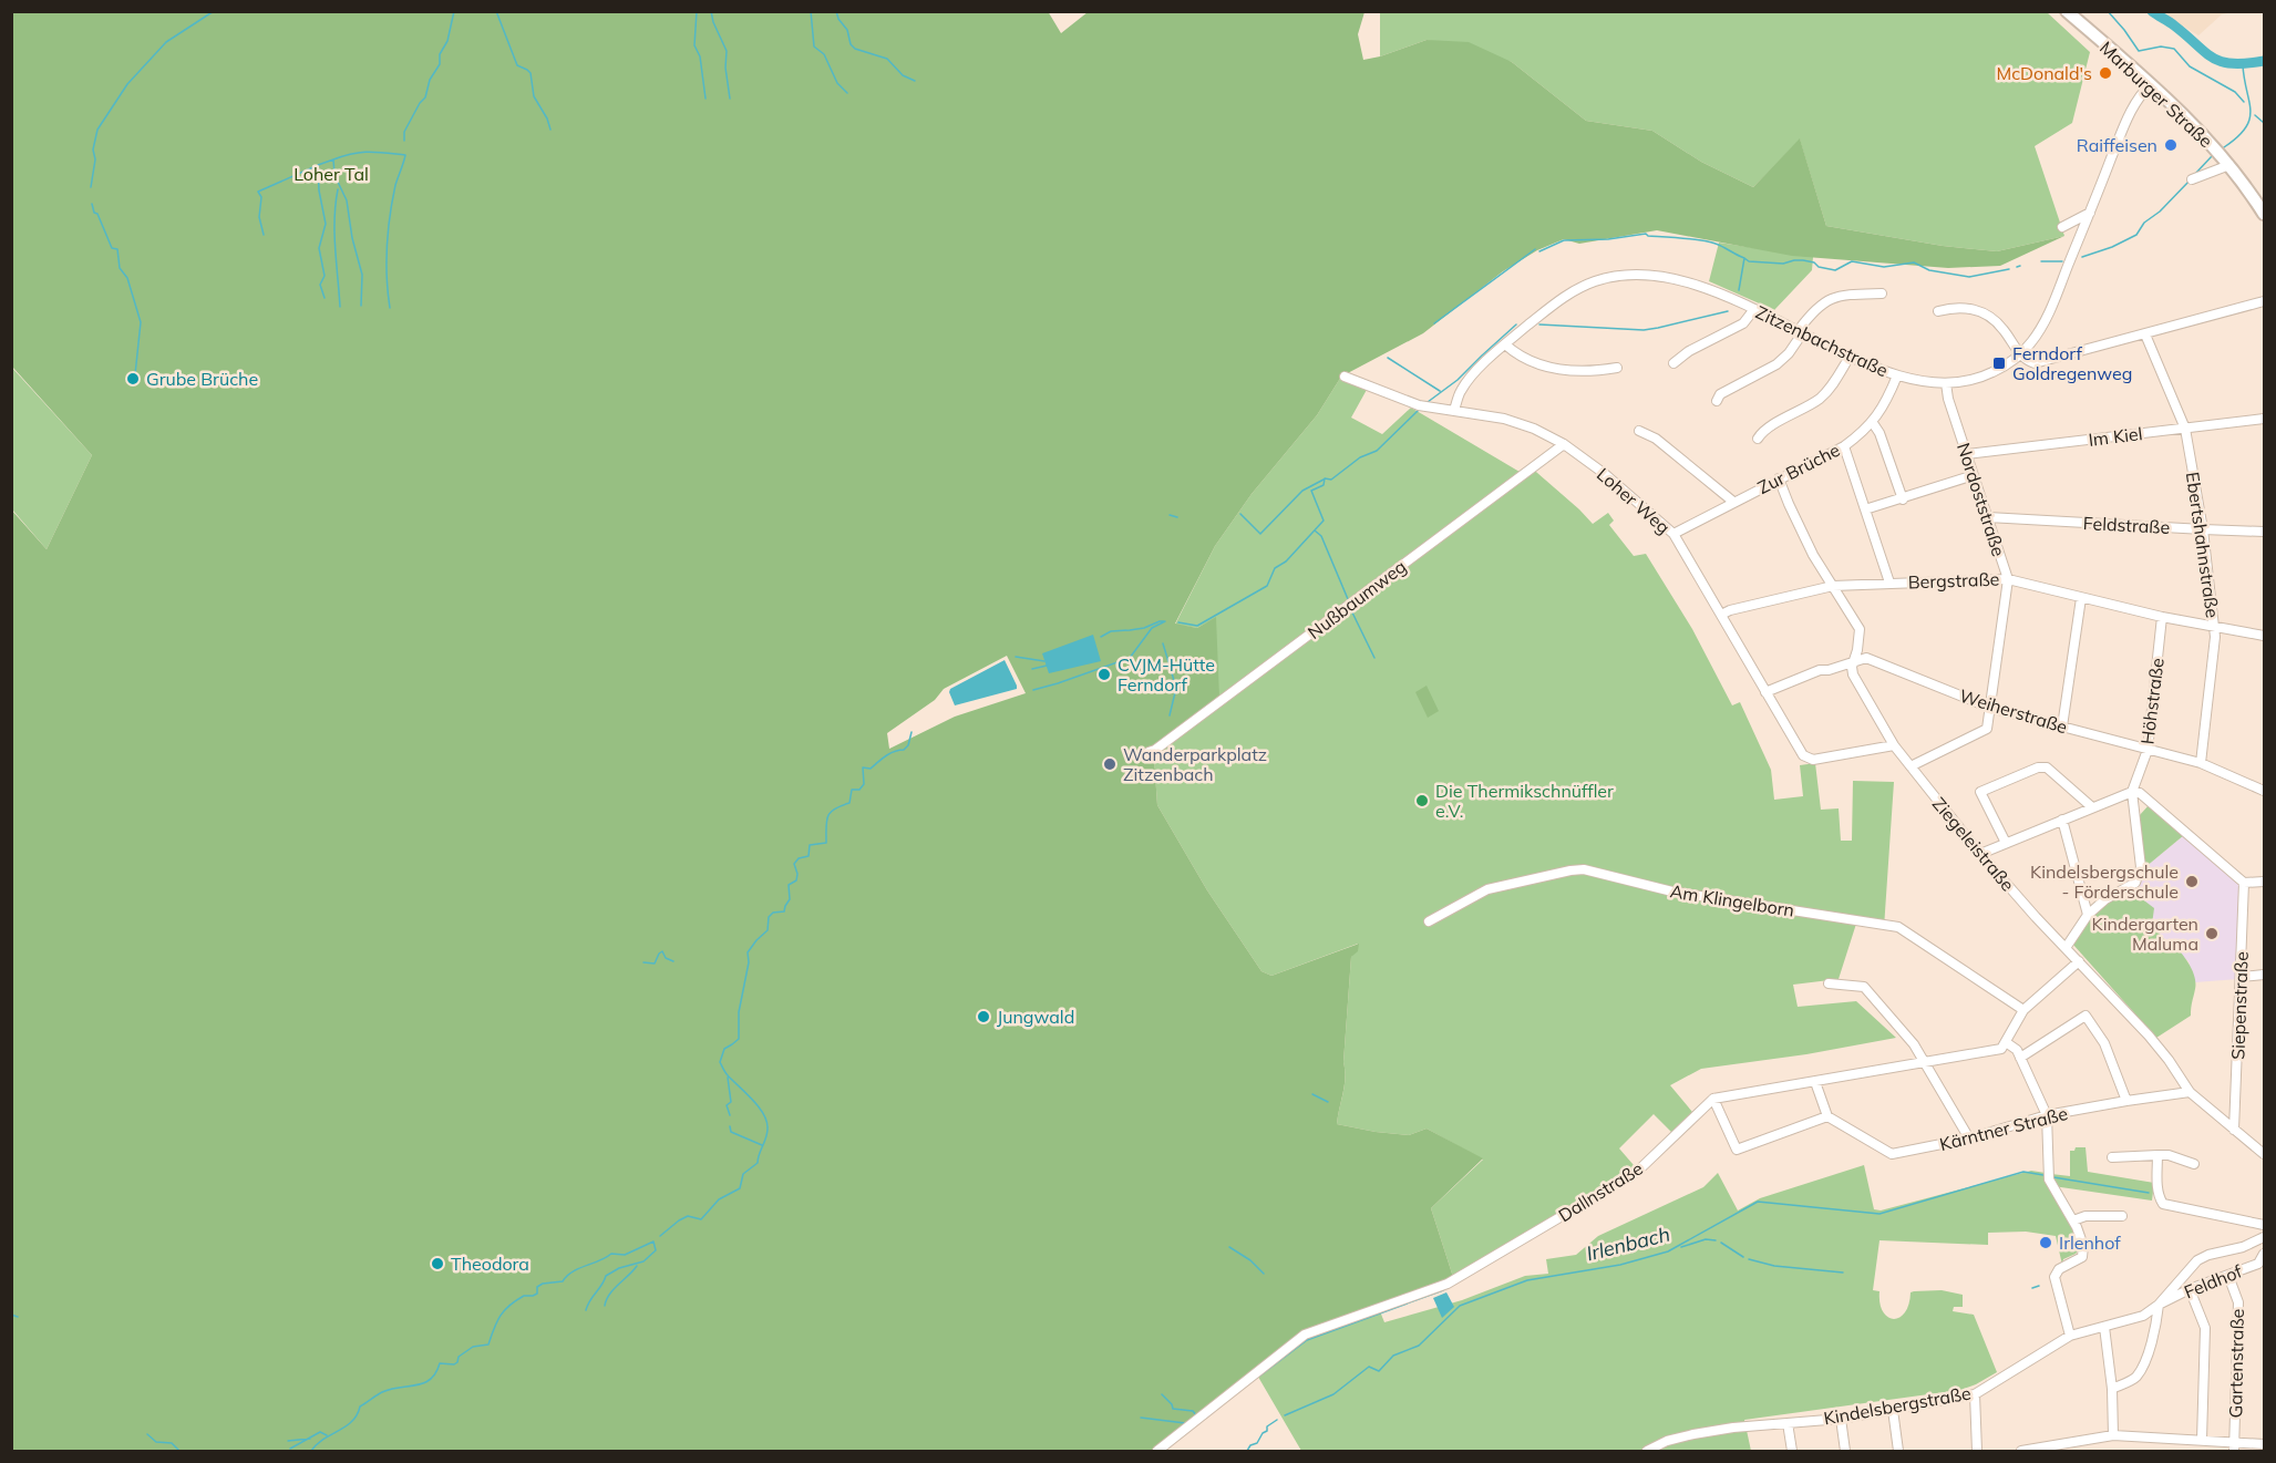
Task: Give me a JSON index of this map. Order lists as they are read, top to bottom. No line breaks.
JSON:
{"streets":{"main road":["Marburger Straße"],"street":["Zitzenbachstraße","Im Kiel","Zur Brüche","Nordoststraße","Loher Weg","Feldstraße","Ebertshahnstraße","Bergstraße","Nußbaumweg","Höhstraße","Weiherstraße","Ziegeleistraße","Am Klingelborn","Siepenstraße","Kärntner Straße","Dallnstraße","Feldhof","Gartenstraße","Kindelsbergstraße"]},"crossings":[["Marburger Straße","Zitzenbachstraße"],["Zitzenbachstraße","Zur Brüche"],["Zitzenbachstraße","Nordoststraße"],["Zitzenbachstraße","Loher Weg"],["Im Kiel","Nordoststraße"],["Im Kiel","Ebertshahnstraße"],["Zur Brüche","Loher Weg"],["Zur Brüche","Ziegeleistraße"],["Nordoststraße","Feldstraße"],["Nordoststraße","Bergstraße"],["Nordoststraße","Weiherstraße"],["Nordoststraße","Ziegeleistraße"],["Loher Weg","Bergstraße"],["Loher Weg","Nußbaumweg"],["Loher Weg","Weiherstraße"],["Loher Weg","Ziegeleistraße"],["Feldstraße","Ebertshahnstraße"],["Ebertshahnstraße","Bergstraße"],["Ebertshahnstraße","Weiherstraße"],["Bergstraße","Höhstraße"],["Bergstraße","Ziegeleistraße"],["Höhstraße","Weiherstraße"],["Höhstraße","Ziegeleistraße"],["Weiherstraße","Ziegeleistraße"],["Ziegeleistraße","Siepenstraße"],["Ziegeleistraße","Kärntner Straße"],["Feldhof","Gartenstraße"],["Feldhof","Kindelsbergstraße"]],"water":["Irlenbach"],"parks":["Loher Tal"],"places":{"other":["McDonald's","Raiffeisen","Grube Brüche","CVJM-Hütte Ferndorf","Wanderparkplatz Zitzenbach","Die Thermikschnüffler e.V.","Kindelsbergschule - Förderschule","Kindergarten Maluma","Jungwald","Irlenhof","Theodora"],"transit":["Ferndorf Goldregenweg"]}}
